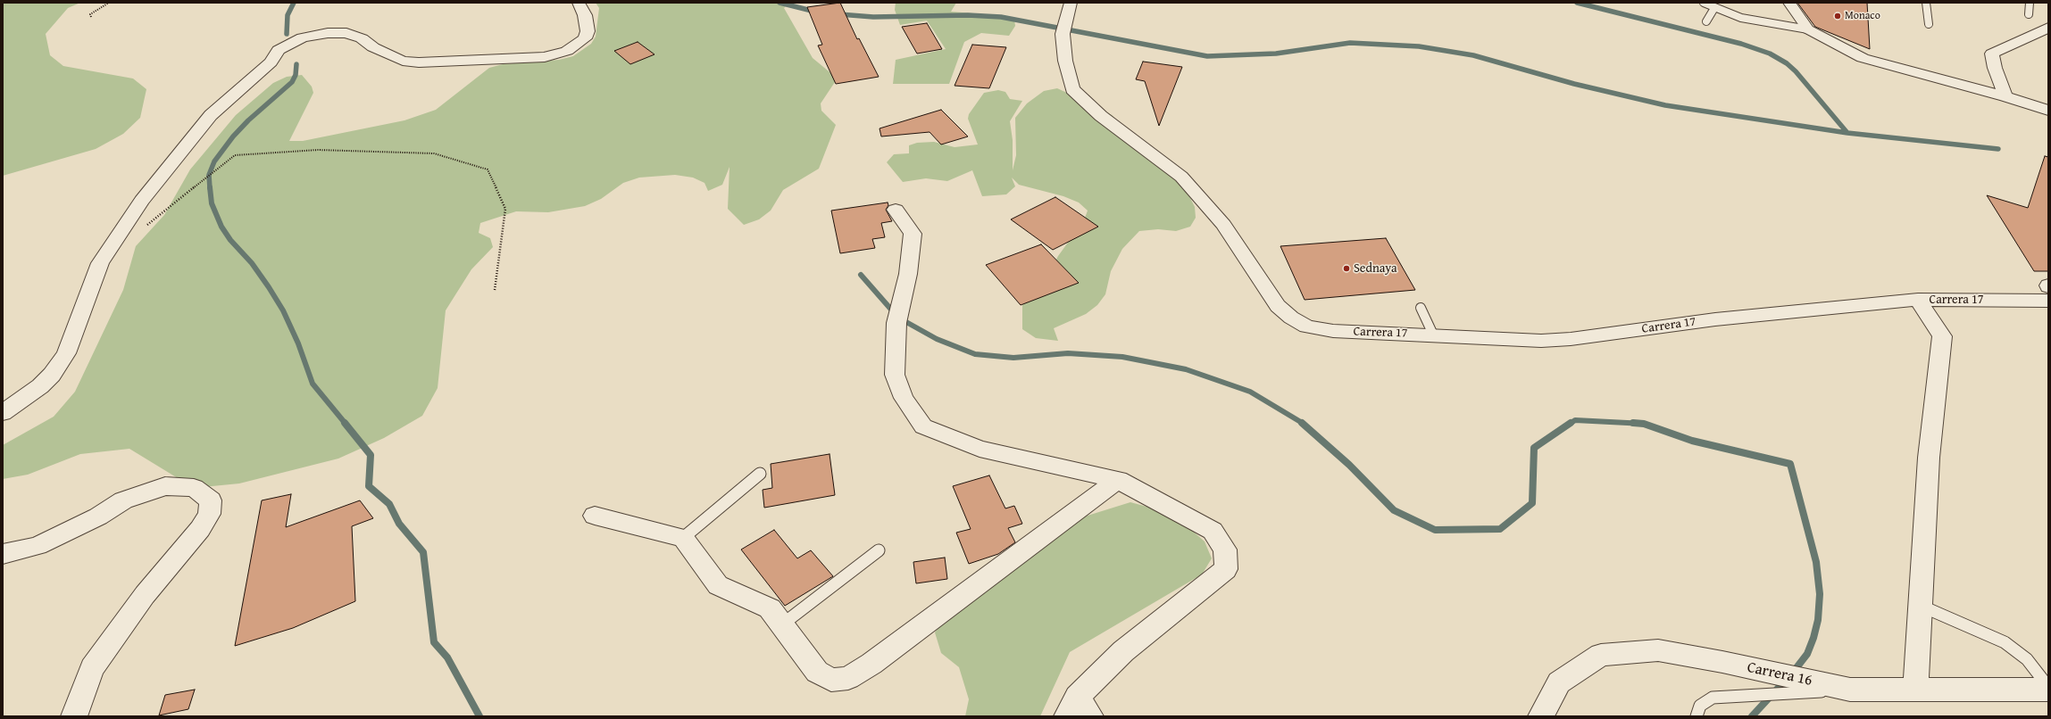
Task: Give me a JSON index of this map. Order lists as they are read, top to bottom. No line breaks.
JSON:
{"streets":{"street":["Carrera 17","Carrera 16"]},"places":["Monaco","Sednaya"]}
